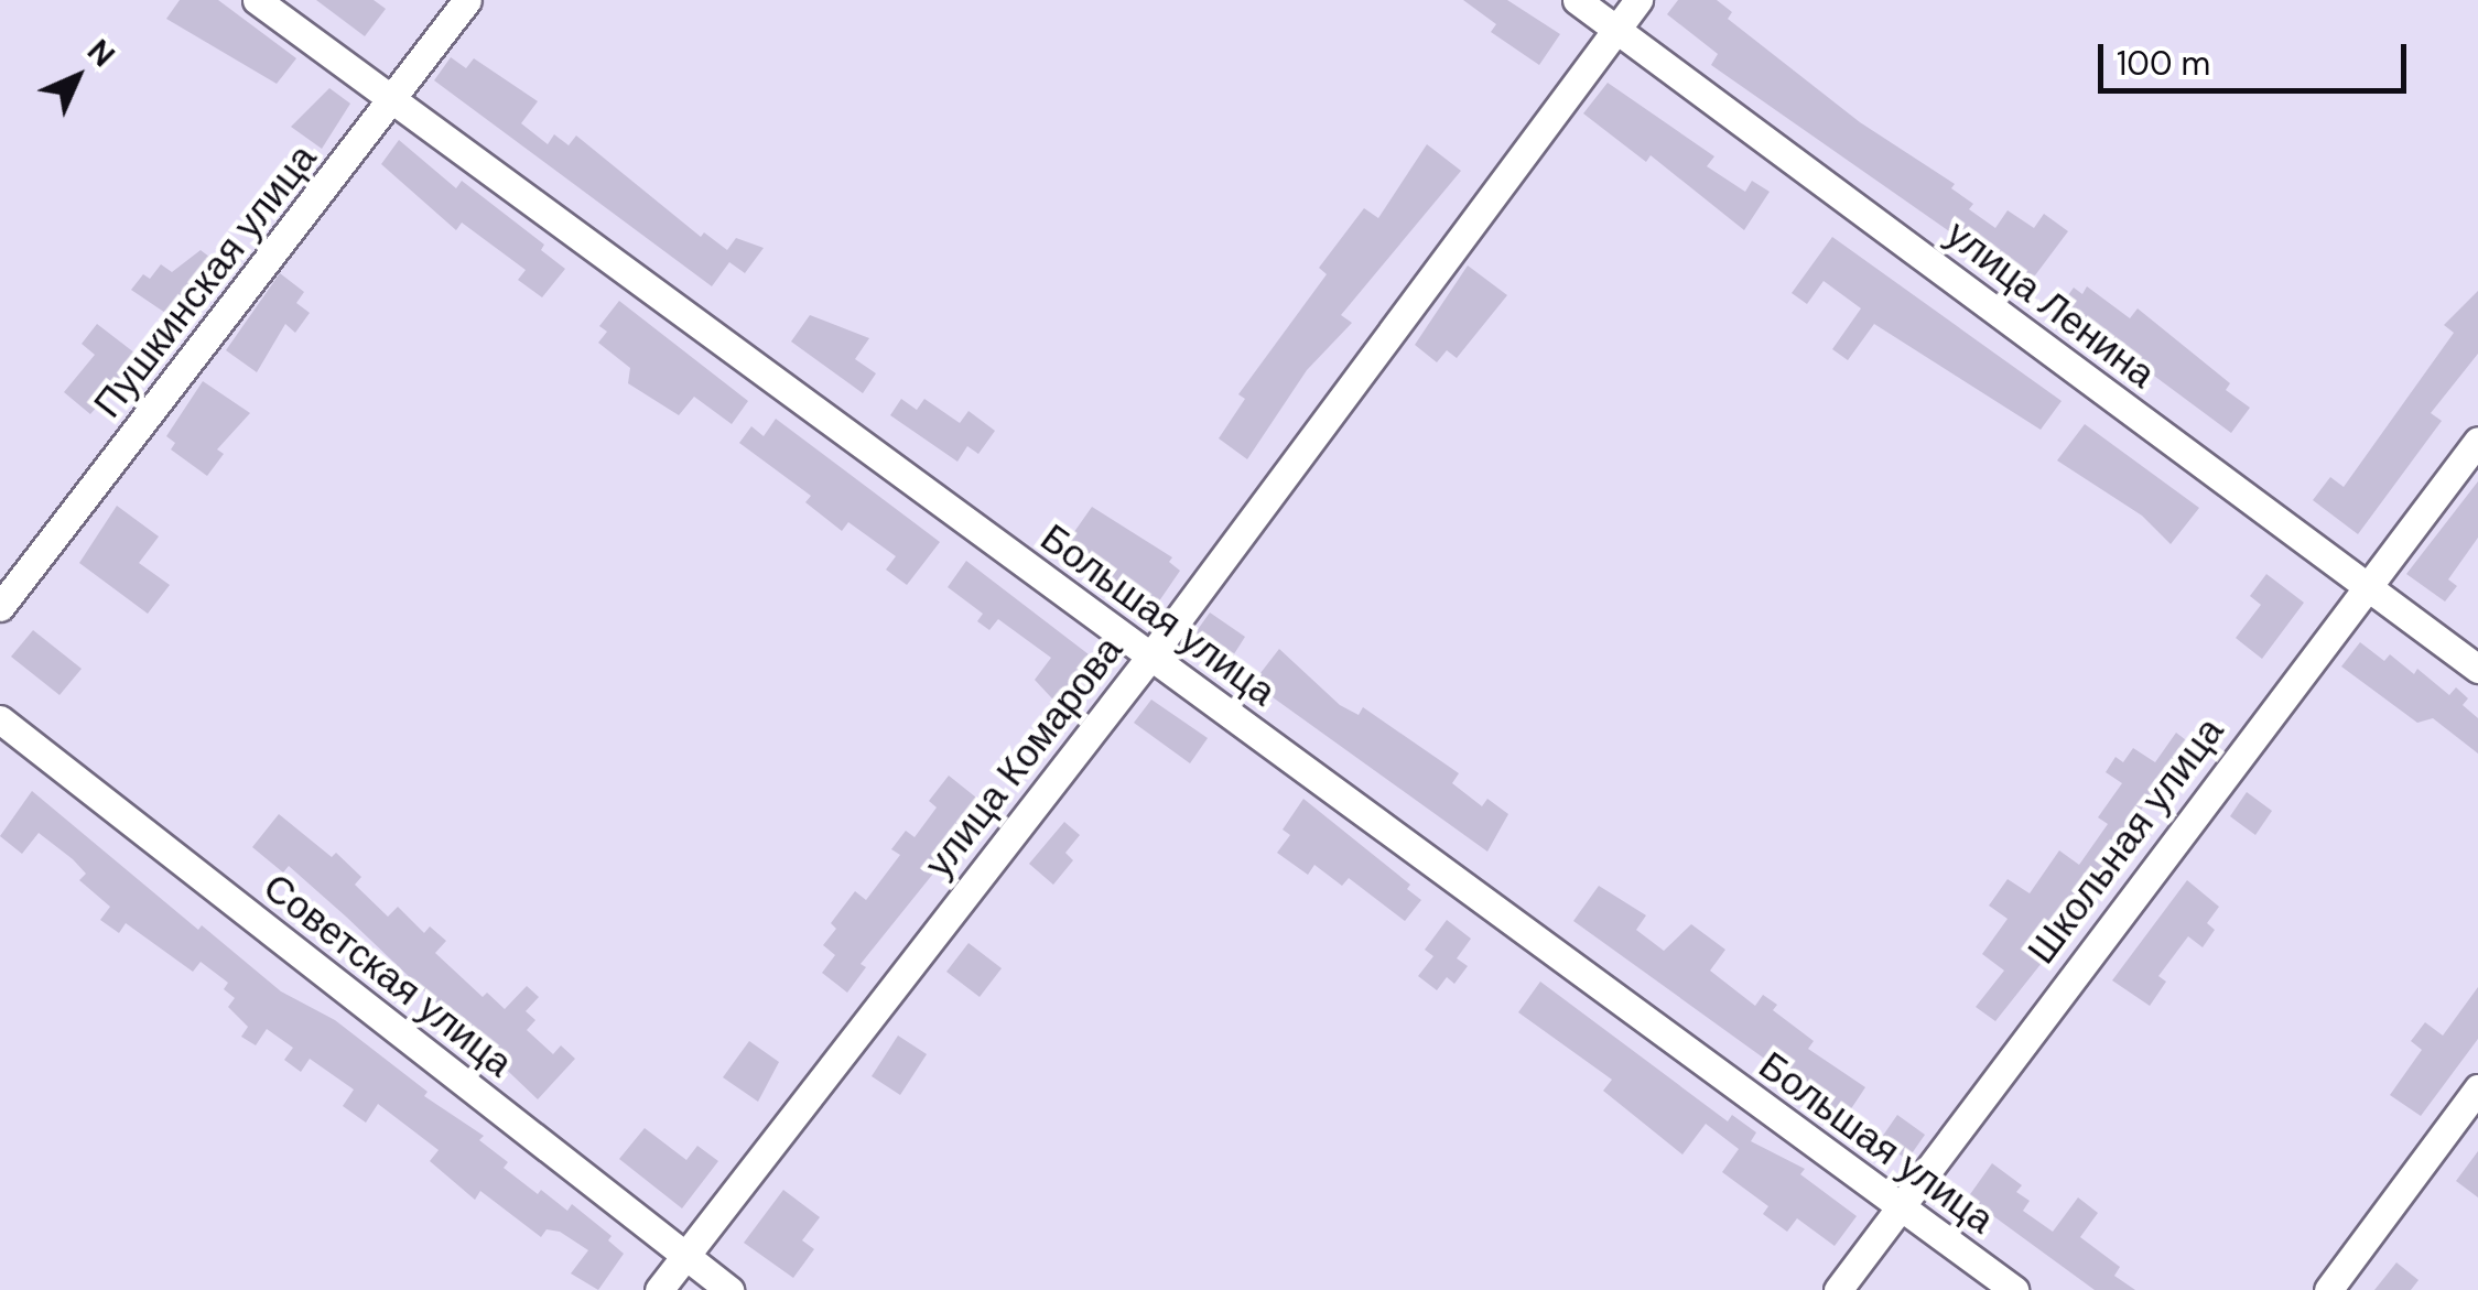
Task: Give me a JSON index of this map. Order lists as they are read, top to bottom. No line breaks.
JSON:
{"streets":{"street":["Пушкинская улица","улица Ленина","Большая улица","улица Комарова","Школьная улица","Советская улица"]},"crossings":[["Пушкинская улица","Большая улица"],["улица Ленина","улица Комарова"],["улица Ленина","Школьная улица"],["Большая улица","улица Комарова"],["Большая улица","Школьная улица"],["улица Комарова","Советская улица"]],"scale_bar":"100 m","north":"top right"}
